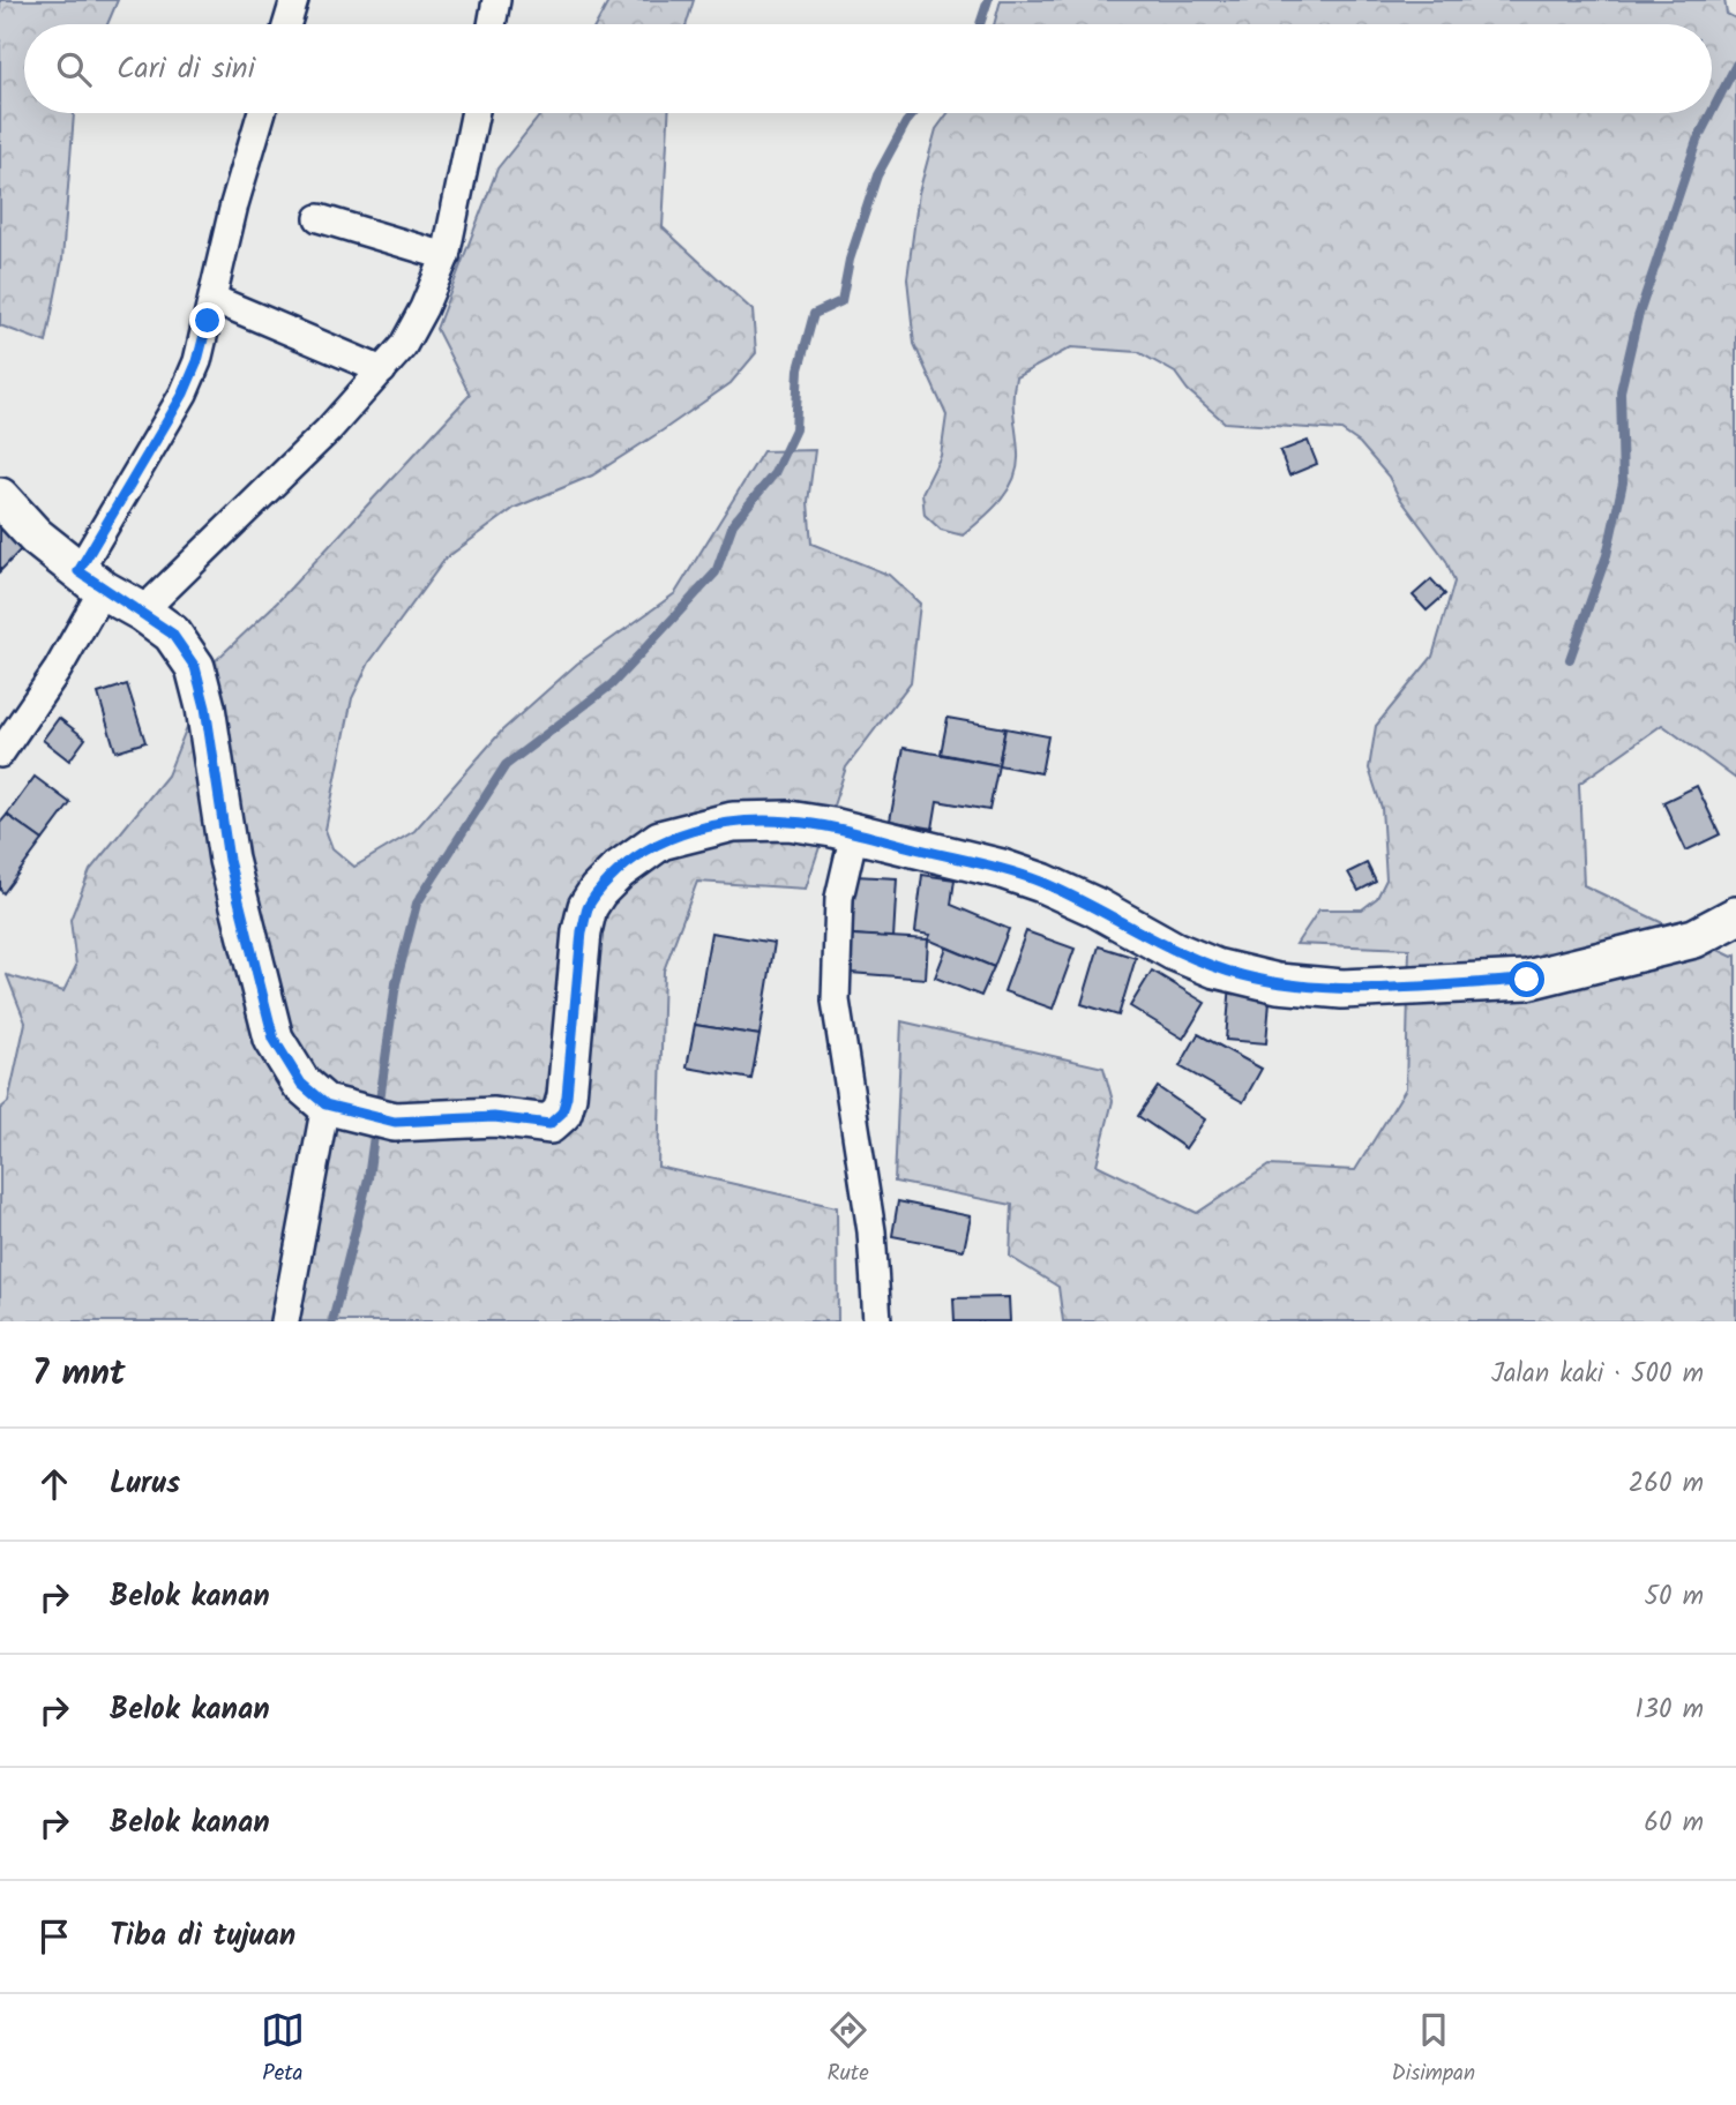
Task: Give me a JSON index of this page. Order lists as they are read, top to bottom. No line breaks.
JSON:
{"page":{"search":"Cari di sini","heading":["7 mnt","Jalan kaki · 500 m"],"list":[["Lurus","260 m"],["Belok kanan","50 m"],["Belok kanan","130 m"],["Belok kanan","60 m"],"Tiba di tujuan"],"nav":["Peta","Rute","Disimpan"]}}
